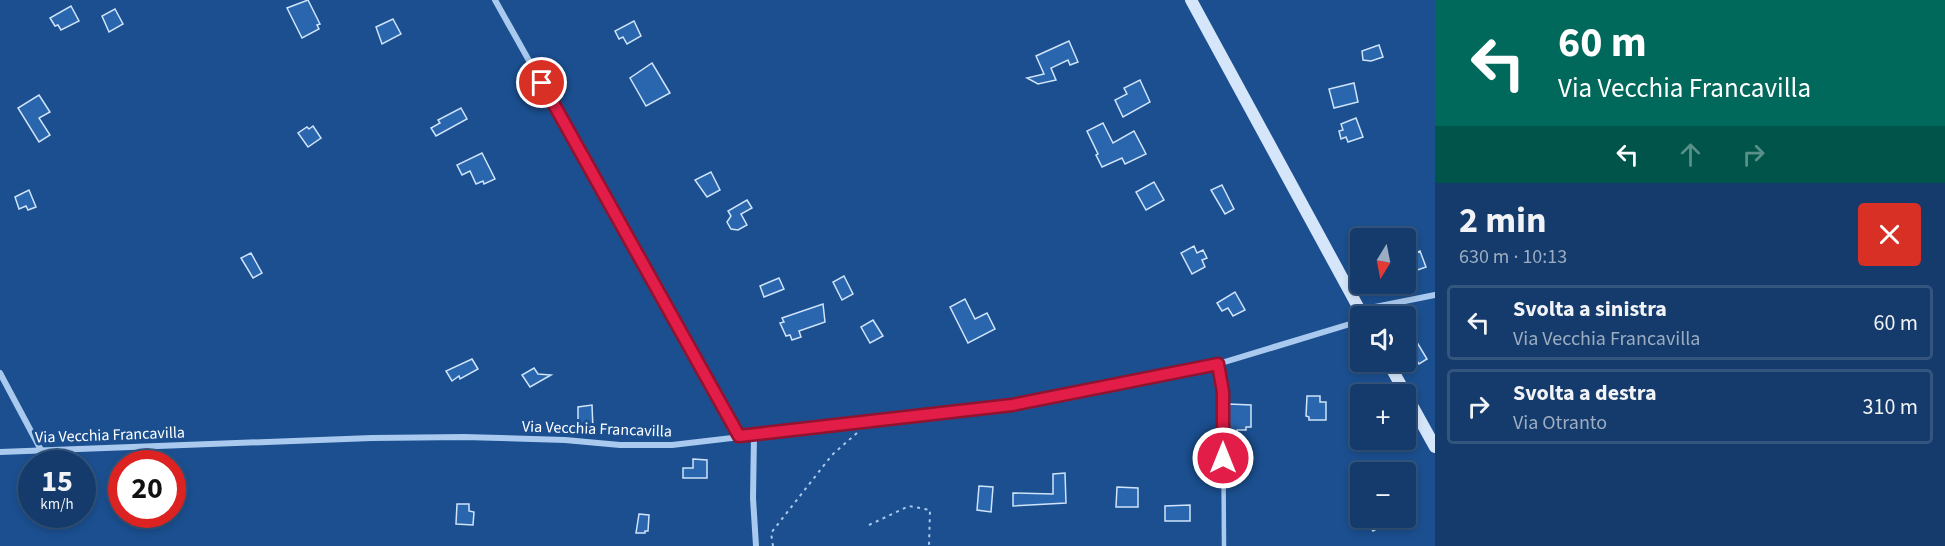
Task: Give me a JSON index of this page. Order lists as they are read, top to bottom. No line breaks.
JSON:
{"streets":{"street":["Via Vecchia Francavilla"]},"north":"bottom","page":{"turn":["60 m","Via Vecchia Francavilla"],"heading":["2 min","630 m · 10:13"],"map_buttons":["+","−"],"list":[{"name":"Svolta a sinistra","note":"Via Vecchia Francavilla","value":"60 m"},{"name":"Svolta a destra","note":"Via Otranto","value":"310 m"}],"speed":"15 km/h","limit":"20"}}
